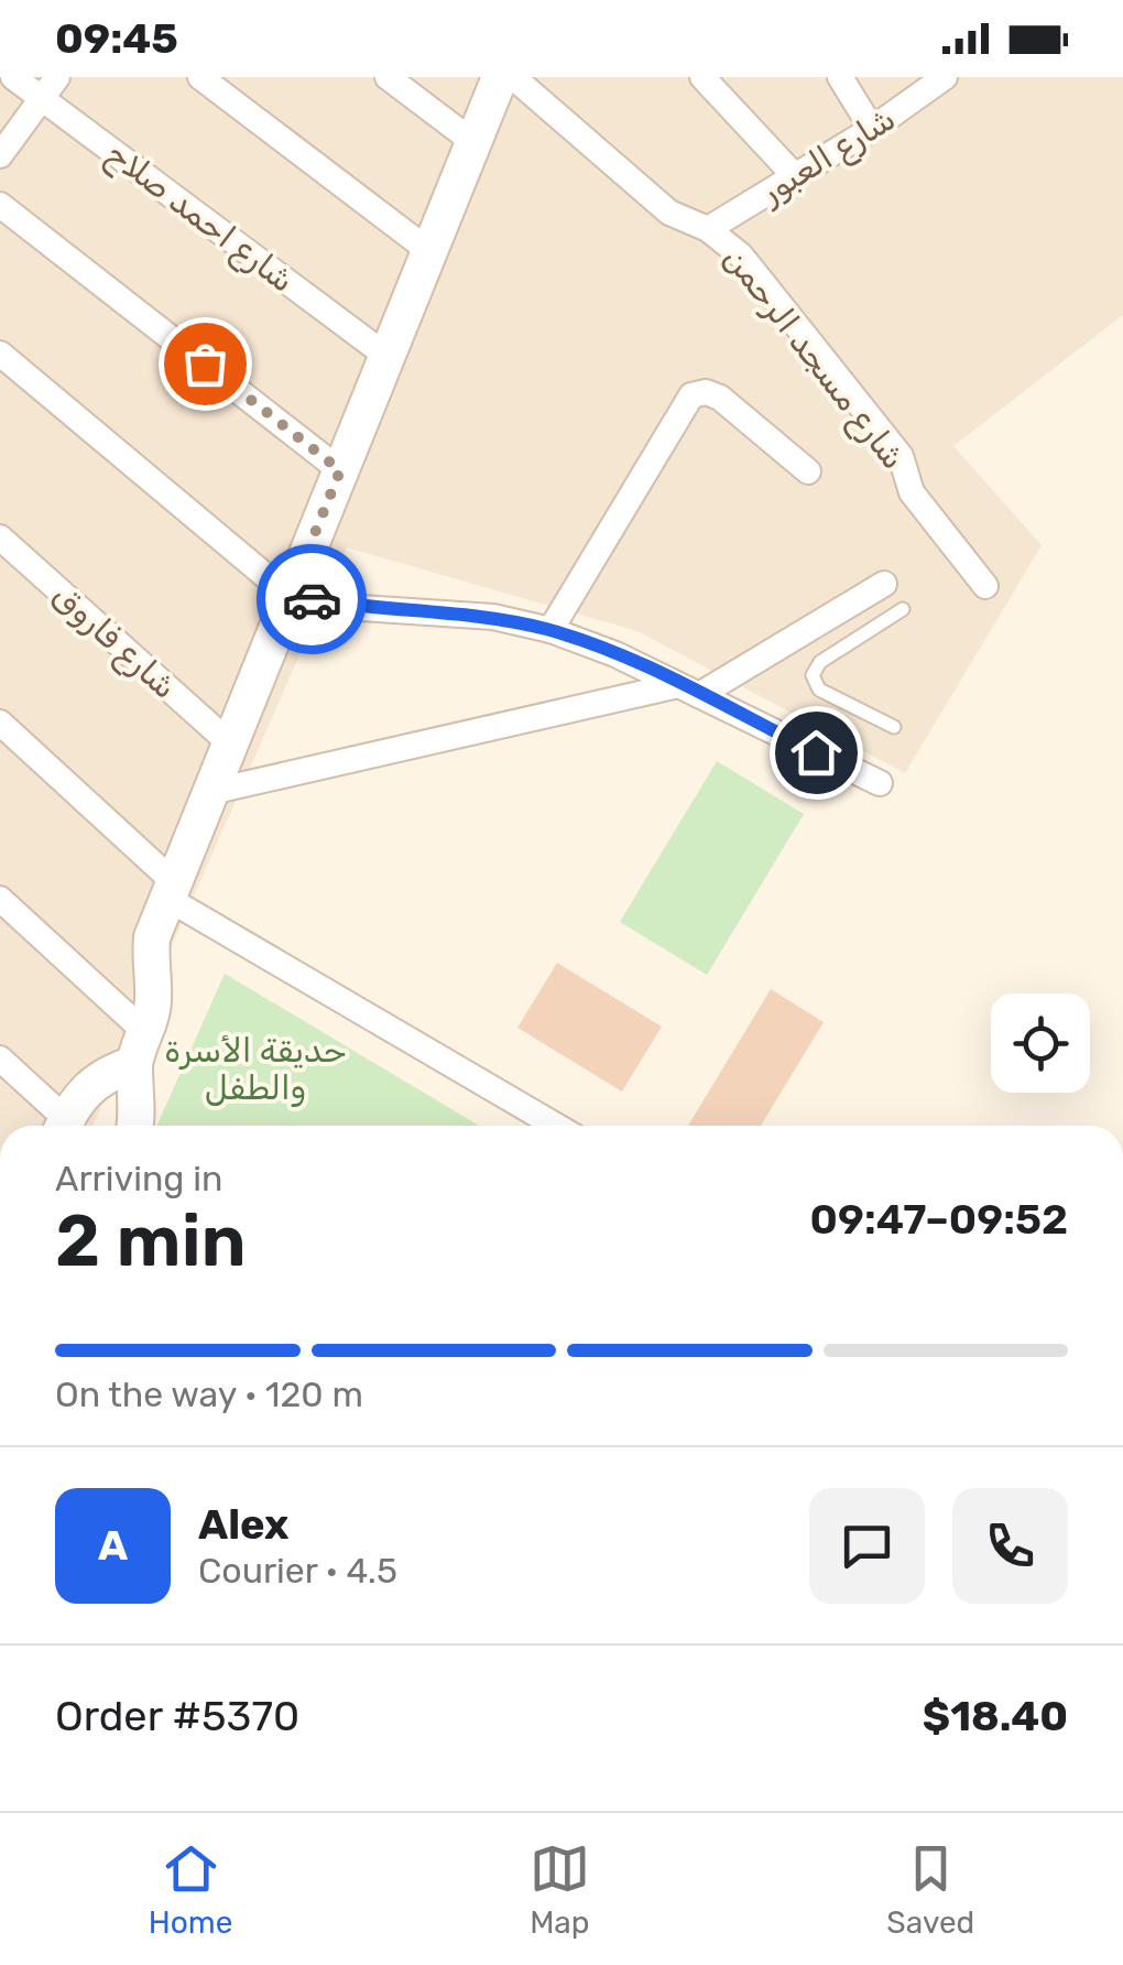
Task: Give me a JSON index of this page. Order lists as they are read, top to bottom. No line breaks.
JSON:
{"streets":{"street":["شارع العبور","شارع احمد صلاح","شارع مسجد الرحمن","شارع فاروق"]},"crossings":[["شارع العبور","شارع مسجد الرحمن"]],"parks":["حديقة الأسرة والطفل"],"page":{"status":"09:45","heading":["2 min","Arriving in","09:47–09:52"],"panel":["Alex","Courier · 4.5","Order #5370","$18.40"],"bar":"On the way · 120 m","round":"A","tabs":["Home","Map","Saved"]}}
